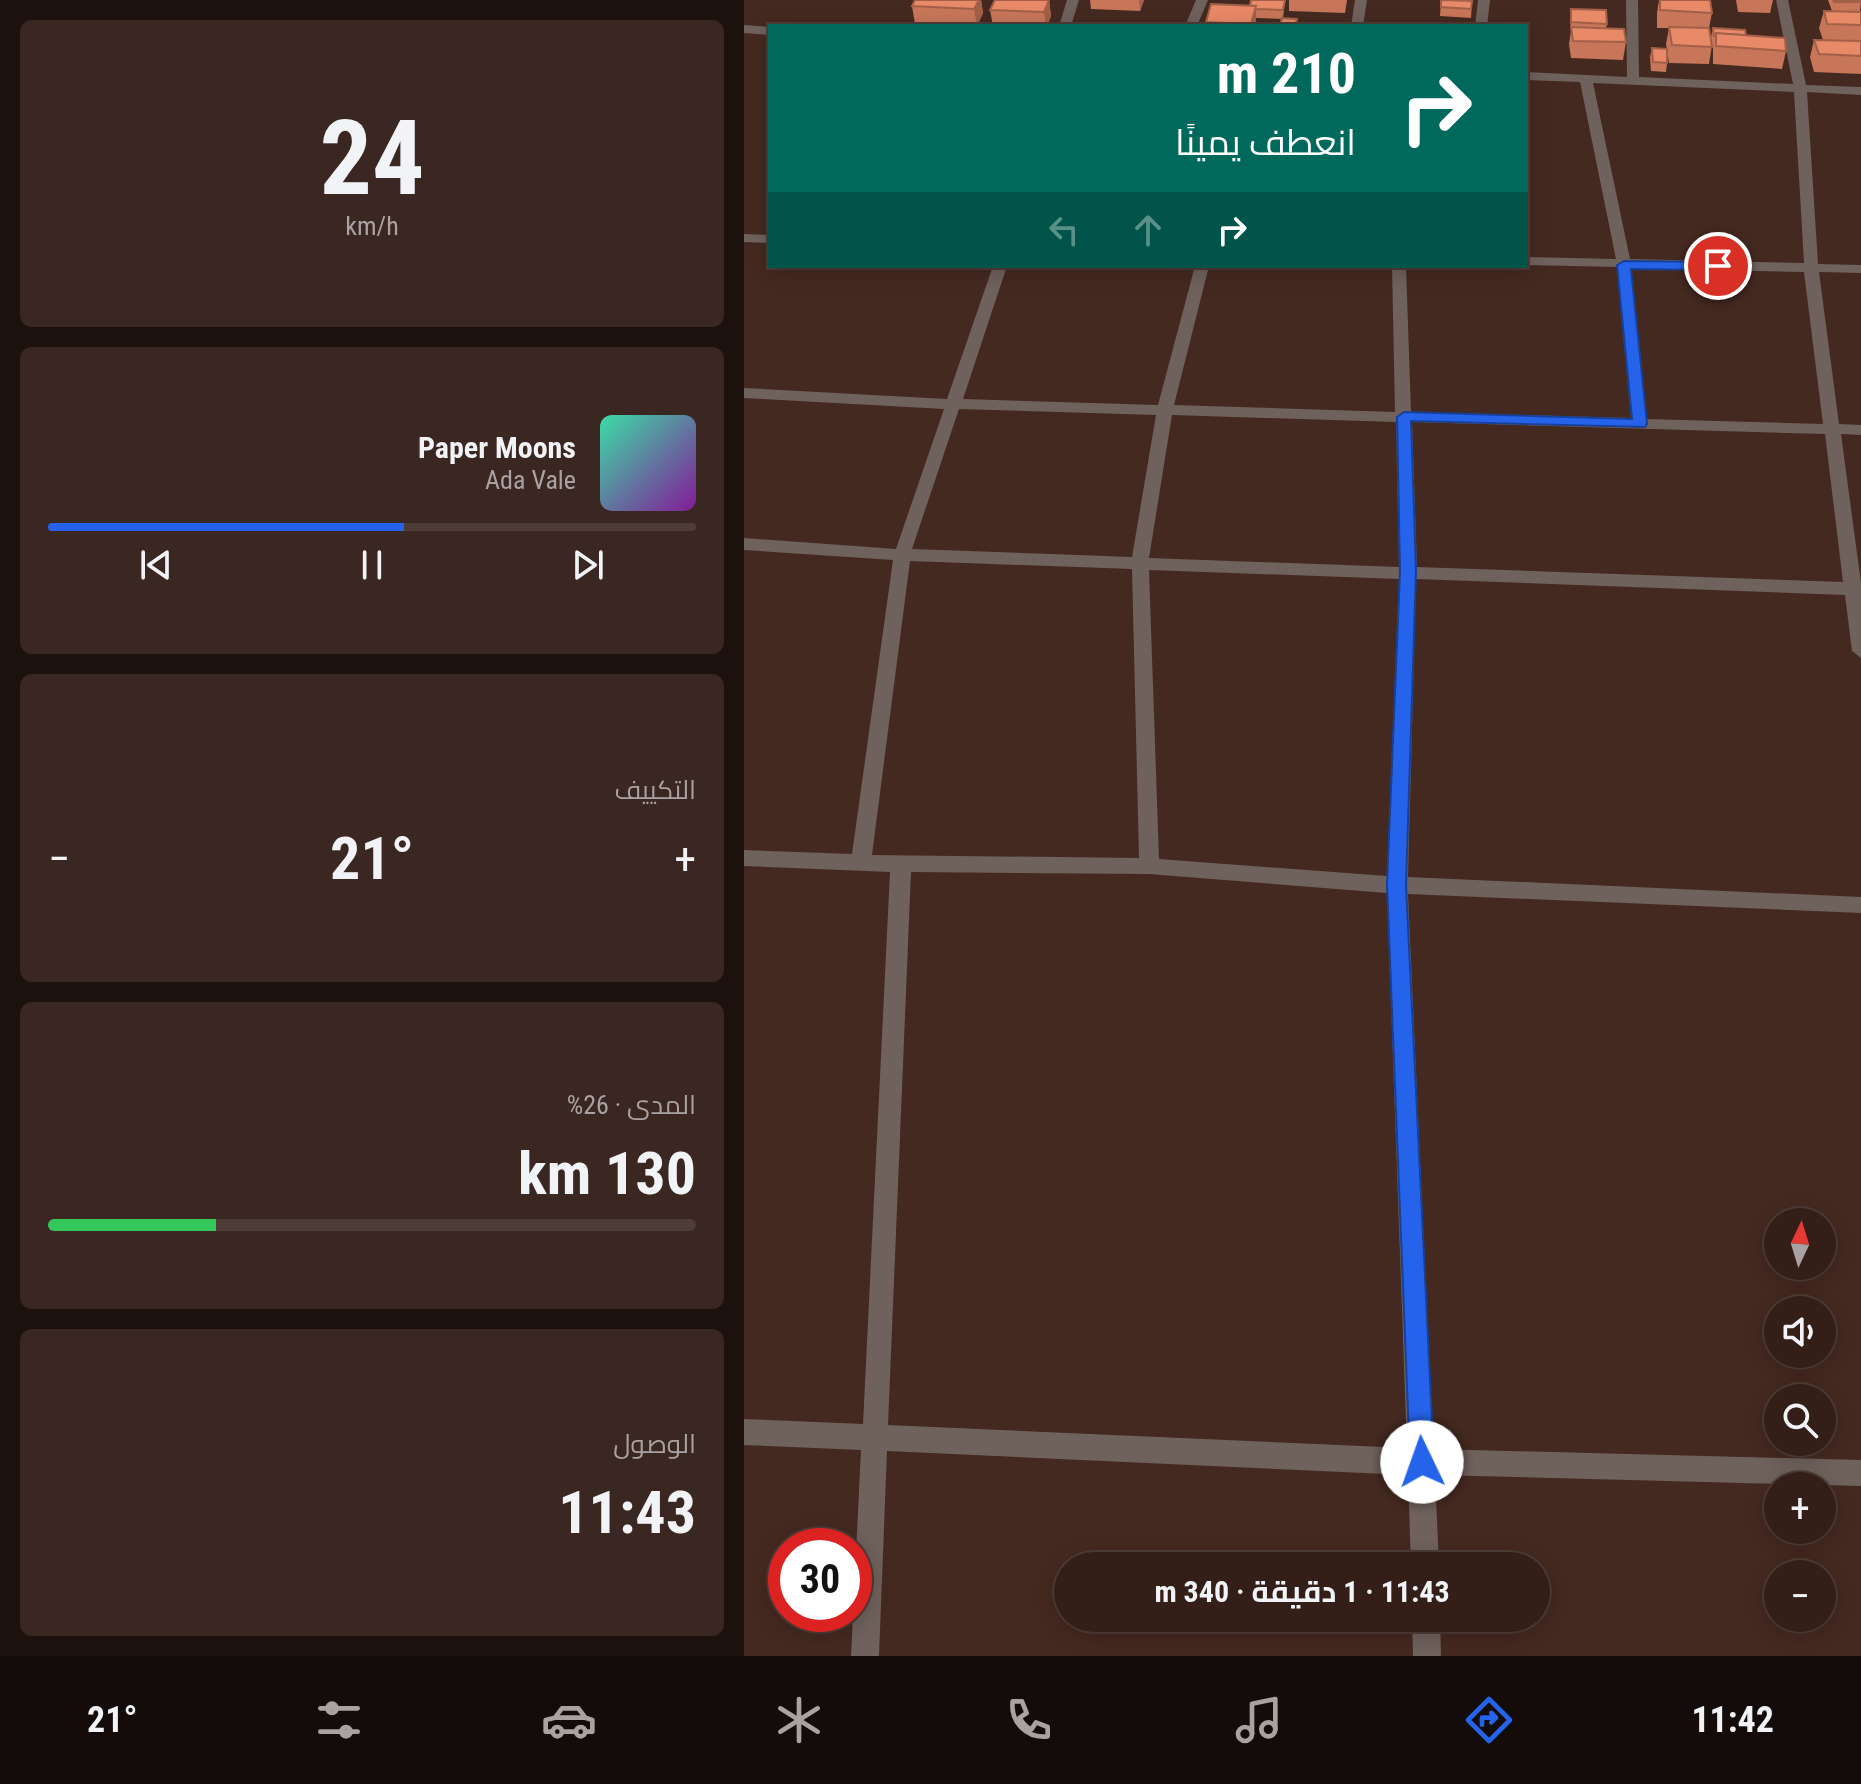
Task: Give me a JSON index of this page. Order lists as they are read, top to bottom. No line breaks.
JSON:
{"north":"top","page":{"tile":[["24","km/h"],"التكييف",["المدى · 26%","130 km"],["الوصول","11:43"]],"turn":["210 m","انعطف يمينًا"],"song":["Paper Moons","Ada Vale"],"heat":["−","21°","+"],"map_buttons":["+","−"],"limit":"30","trip":"11:43 · 1 دقيقة · 340 m","tabs":["11:42","21°"]}}
